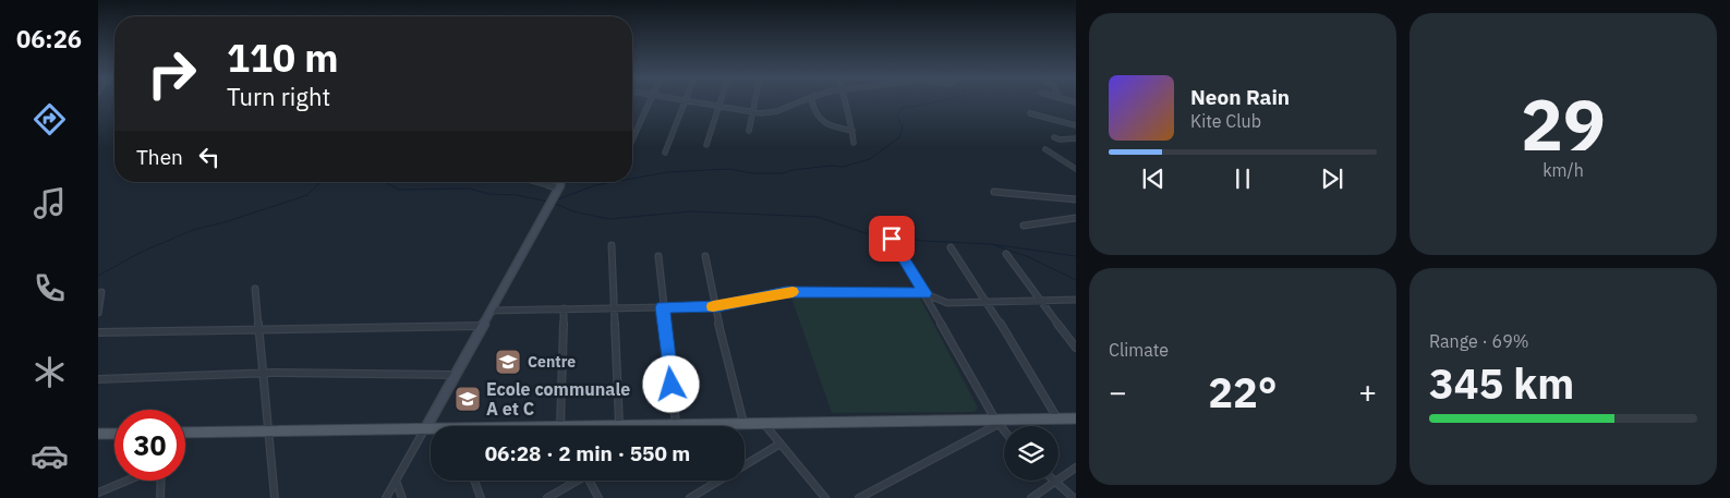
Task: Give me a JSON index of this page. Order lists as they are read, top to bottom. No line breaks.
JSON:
{"places":{"school or university":["Centre","Ecole communale A et C"]},"page":{"tabs":"06:26","tile":[["29","km/h"],"Climate",["Range · 69%","345 km"]],"turn":["110 m","Turn right"],"song":["Neon Rain","Kite Club"],"then":"Then","heat":["−","22°","+"],"limit":"30","trip":"06:28 · 2 min · 550 m"}}
